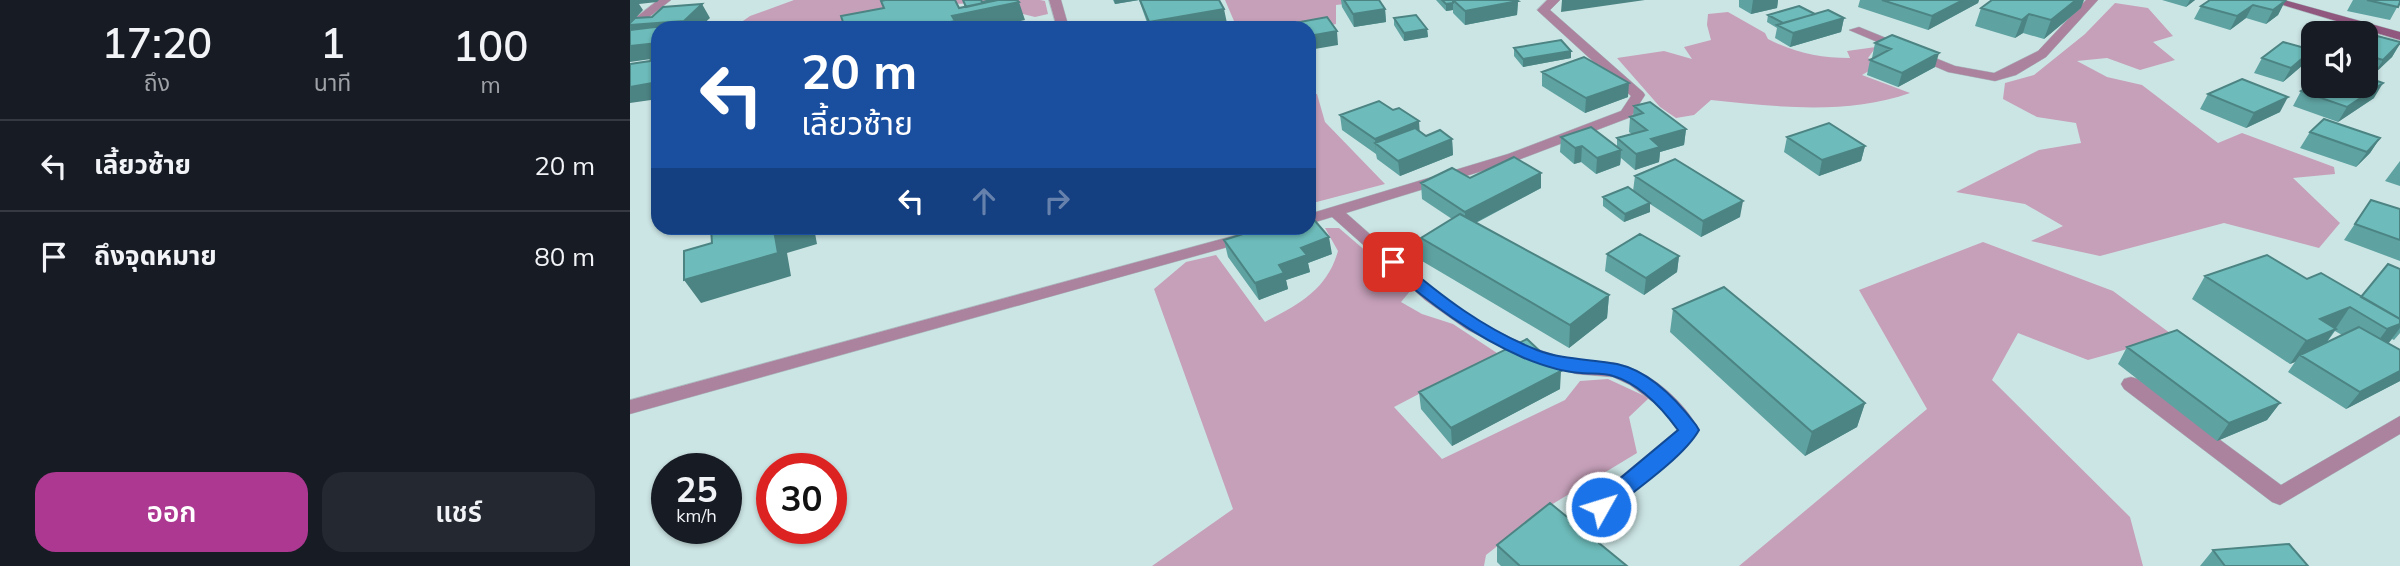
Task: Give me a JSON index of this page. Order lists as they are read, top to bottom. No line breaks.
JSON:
{"page":{"eta":["17:20","ถึง","1","นาที","100","m"],"turn":["20 m","เลี้ยวซ้าย"],"list":[{"name":"เลี้ยวซ้าย","value":"20 m"},{"name":"ถึงจุดหมาย","value":"80 m"}],"speed":"25 km/h","limit":"30","buttons":["ออก","แชร์"]}}
